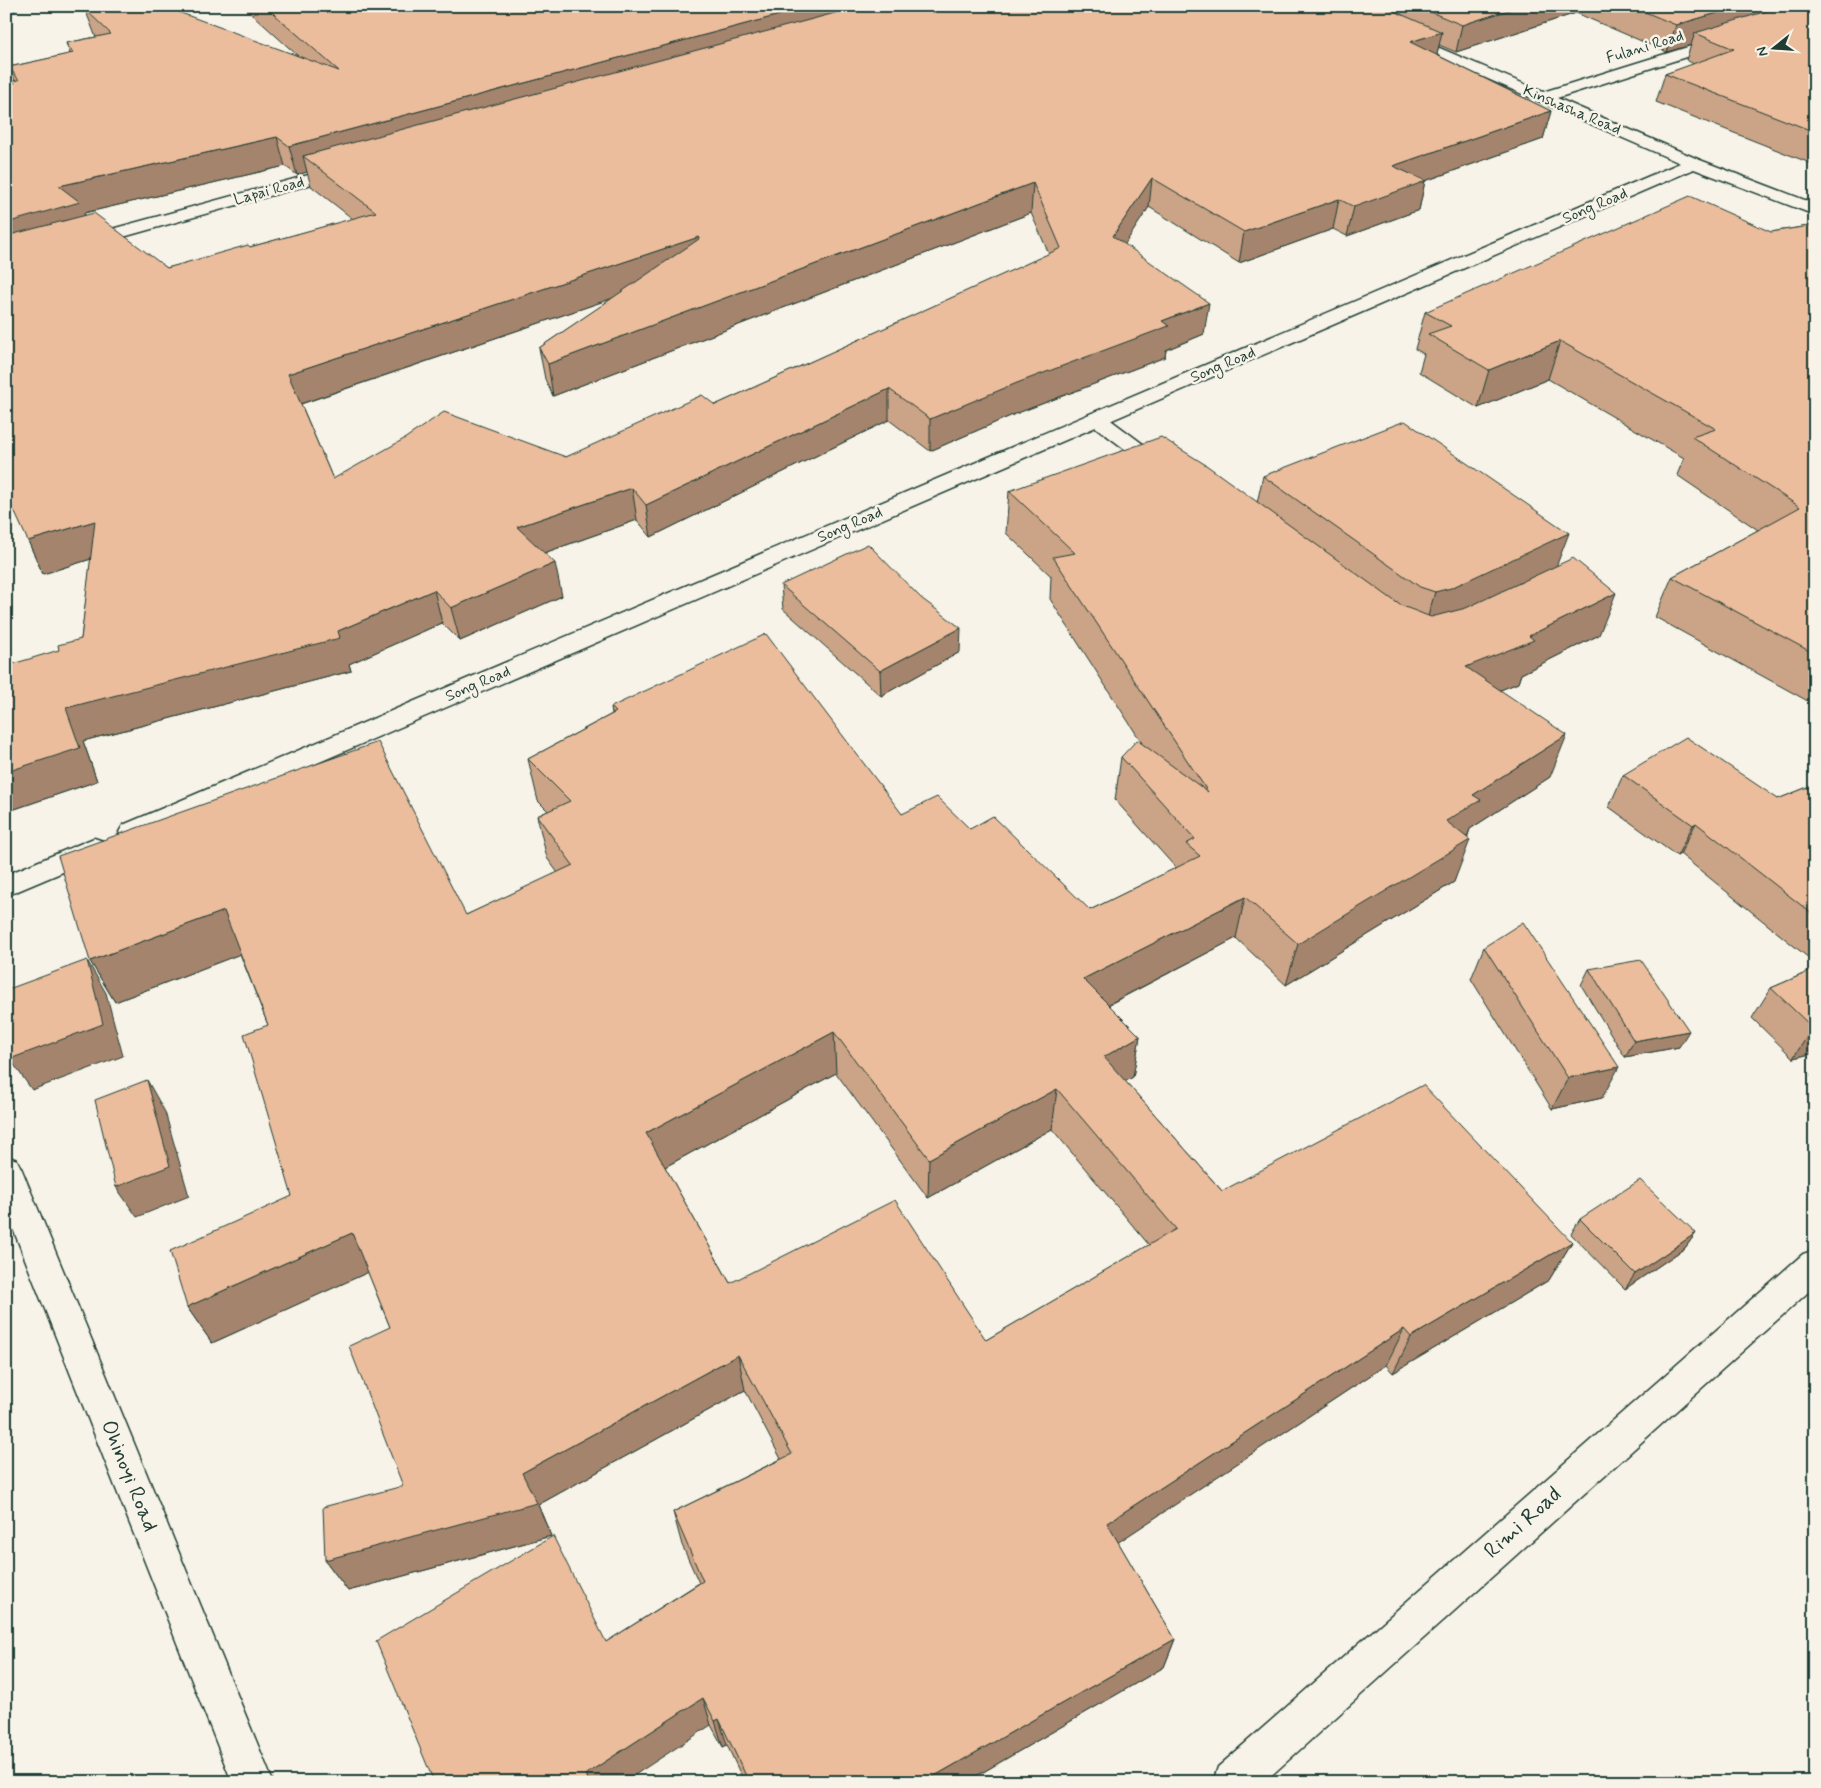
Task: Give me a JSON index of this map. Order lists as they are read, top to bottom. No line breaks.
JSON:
{"streets":{"street":["Fulani Road","Kinshasha Road","Lapai Road","Song Road","Ohinoyi Road","Rimi Road"]},"crossings":[["Fulani Road","Kinshasha Road"],["Kinshasha Road","Song Road"]],"north":"left"}
